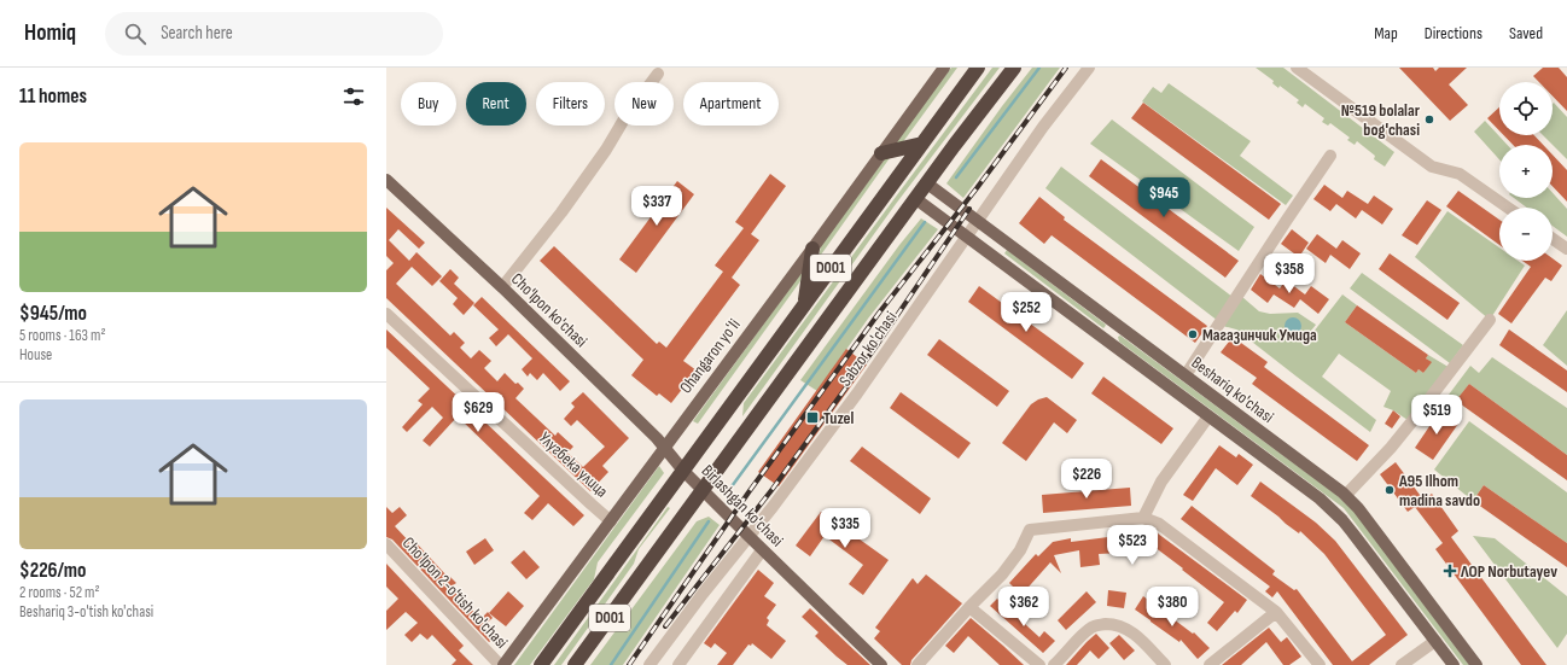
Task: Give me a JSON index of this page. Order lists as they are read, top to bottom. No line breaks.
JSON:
{"streets":{"highway":["D001"],"main road":["Cho'lpon ko'chasi","Ohangaron yoʻli","Beshariq ko'chasi","Birlashgan ko'chasi"],"street":["Sabzor ko'chasi","Улугбека улица","Cho'lpon 2-o'tish ko'chasi"]},"crossings":[["D001","Cho'lpon ko'chasi"],["D001","Beshariq ko'chasi"],["D001","Birlashgan ko'chasi"],["Cho'lpon ko'chasi","Ohangaron yoʻli"],["Cho'lpon ko'chasi","Birlashgan ko'chasi"],["Sabzor ko'chasi","Beshariq ko'chasi"],["Sabzor ko'chasi","Birlashgan ko'chasi"],["Ohangaron yoʻli","Улугбека улица"]],"places":{"other":["№519 bolalar bog'chasi","Магазинчик Умида","A95 Ilhom madina savdo"],"transit":["Tuzel"],"health":["ЛОР Norbutayev"]},"page":{"header":"Homiq","search":"Search here","nav":["Map","Directions","Saved"],"heading":"11 homes","map_buttons":["+","−"],"chip":["Buy","Rent","Filters","New","Apartment"],"list":[{"name":"$945/mo","note":"5 rooms · 163 m² · House"},{"name":"$226/mo","note":"2 rooms · 52 m² · Beshariq 3-o'tish ko'chasi"}],"price":["$945","$337","$358","$252","$629","$519","$226","$335","$523","$362","$380"]}}
